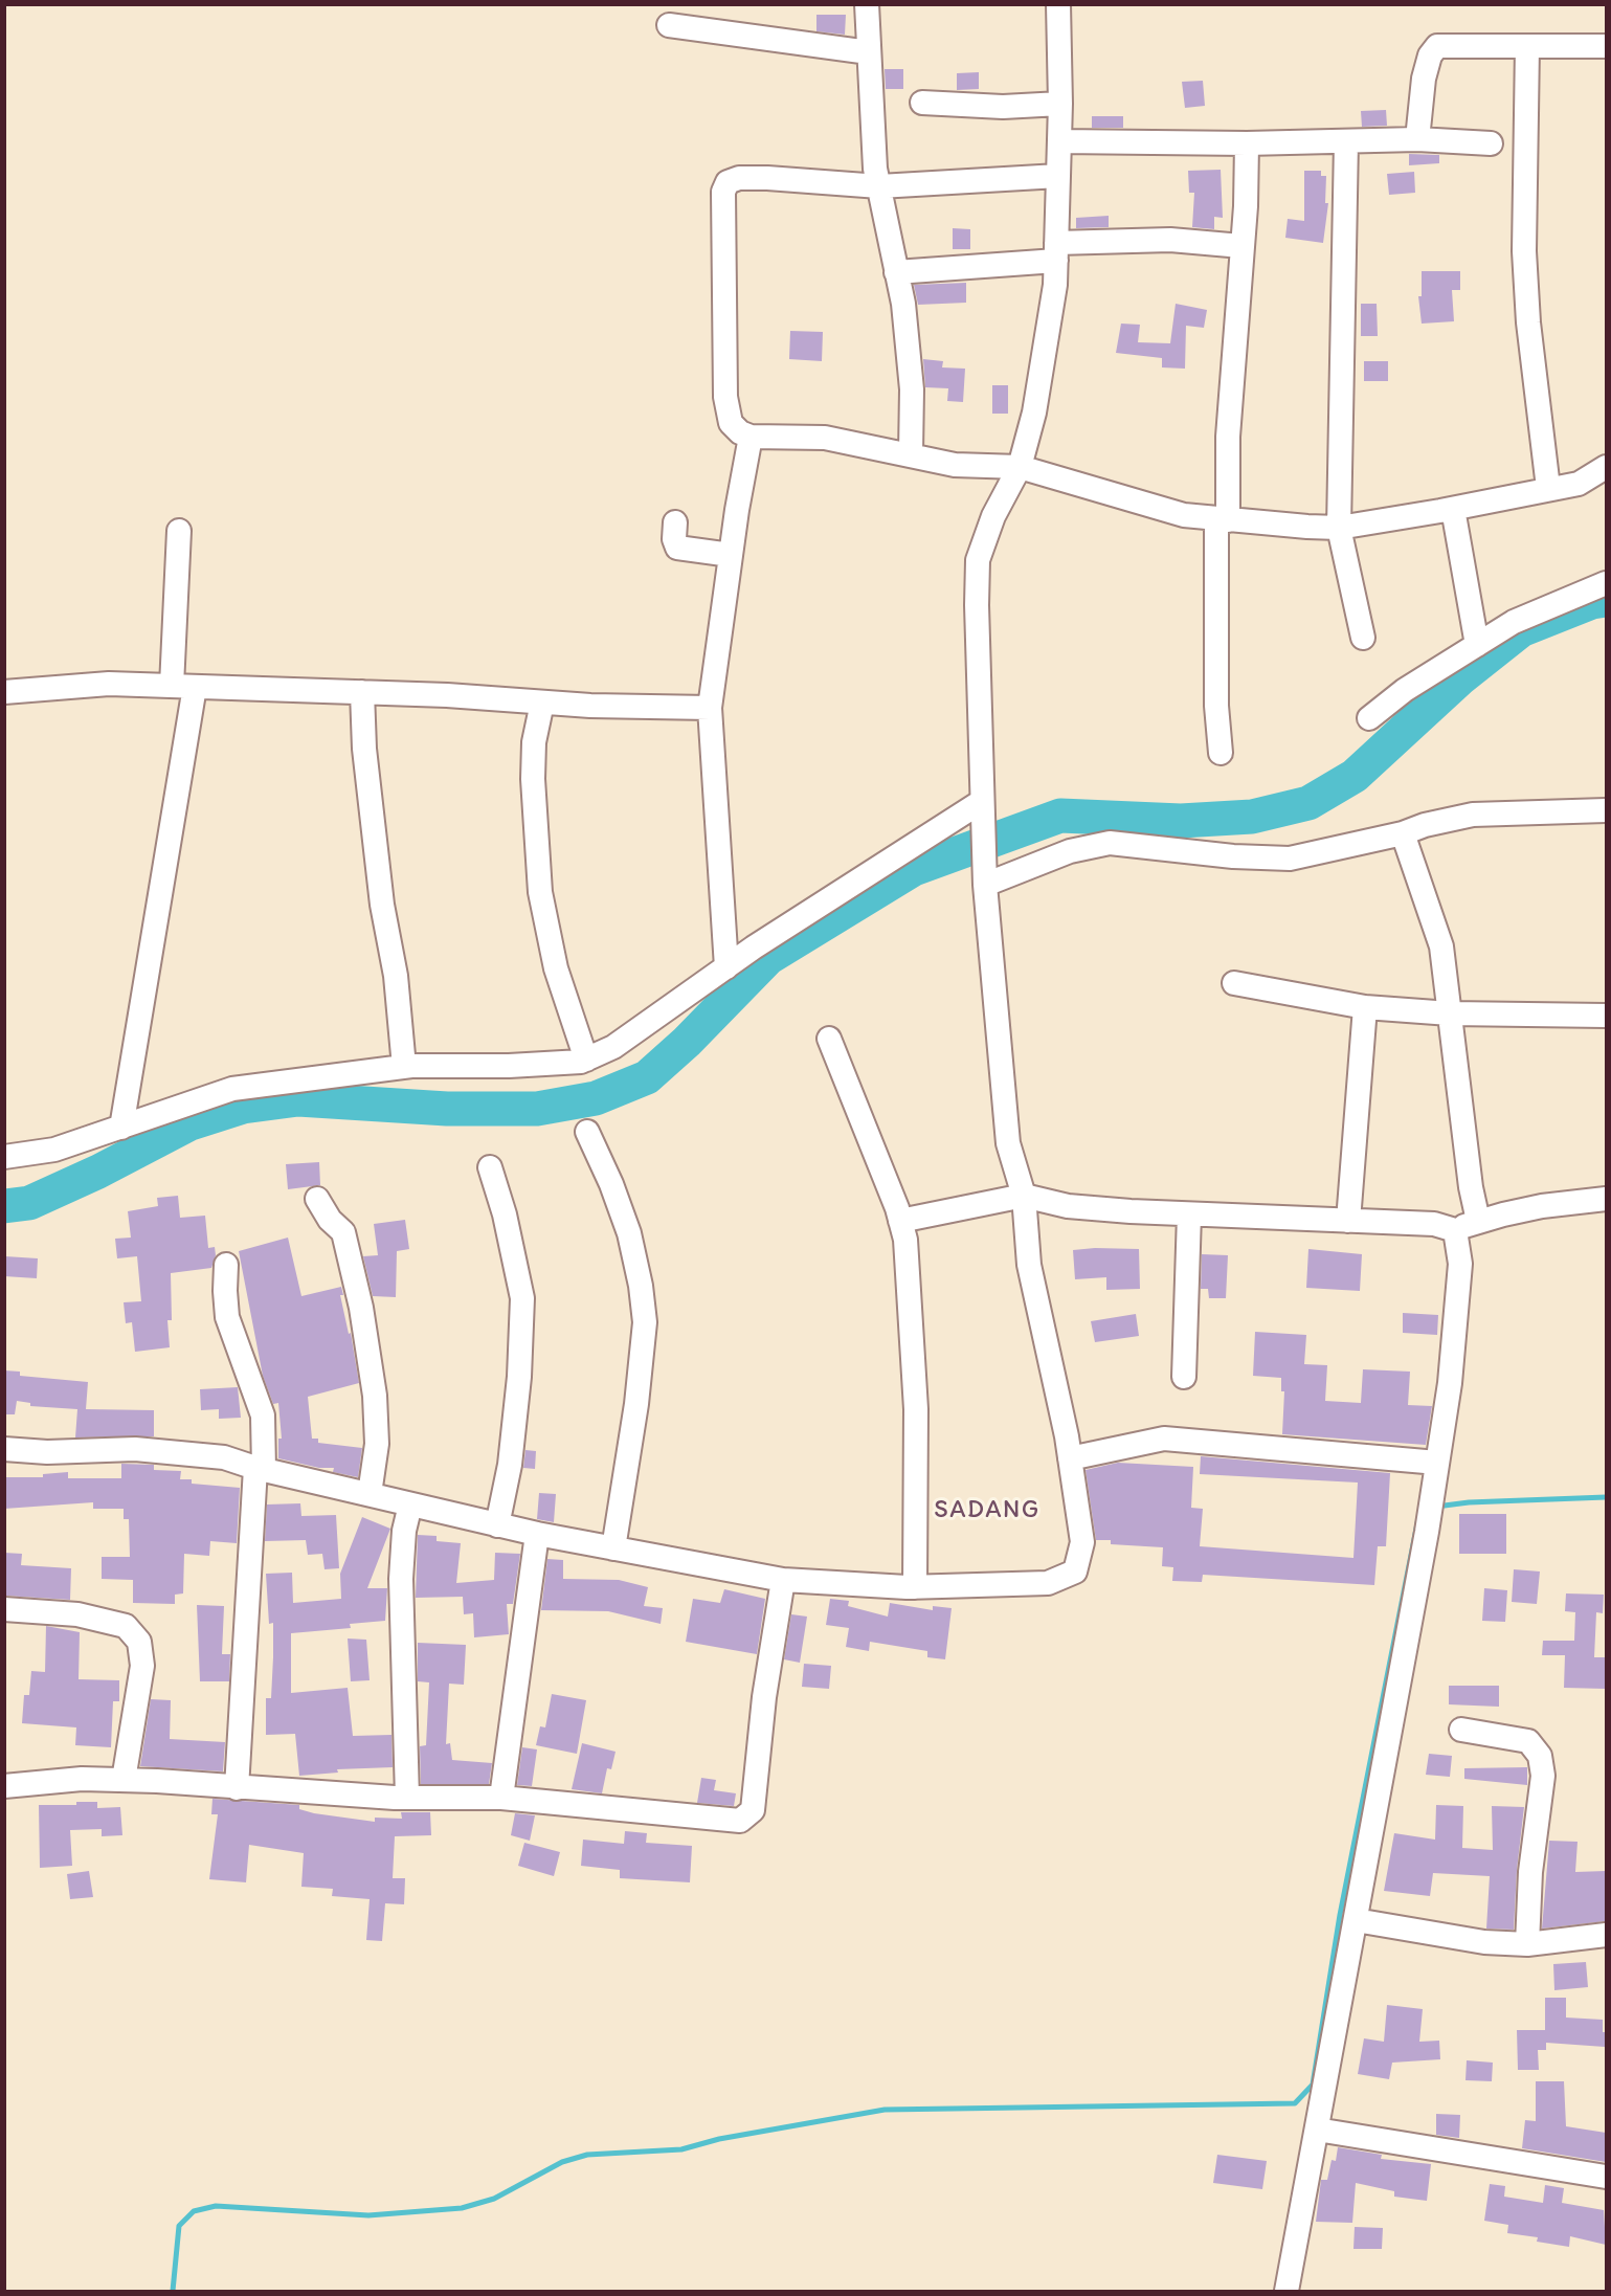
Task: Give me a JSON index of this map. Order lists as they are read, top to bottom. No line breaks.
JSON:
{"districts":["SADANG"]}
